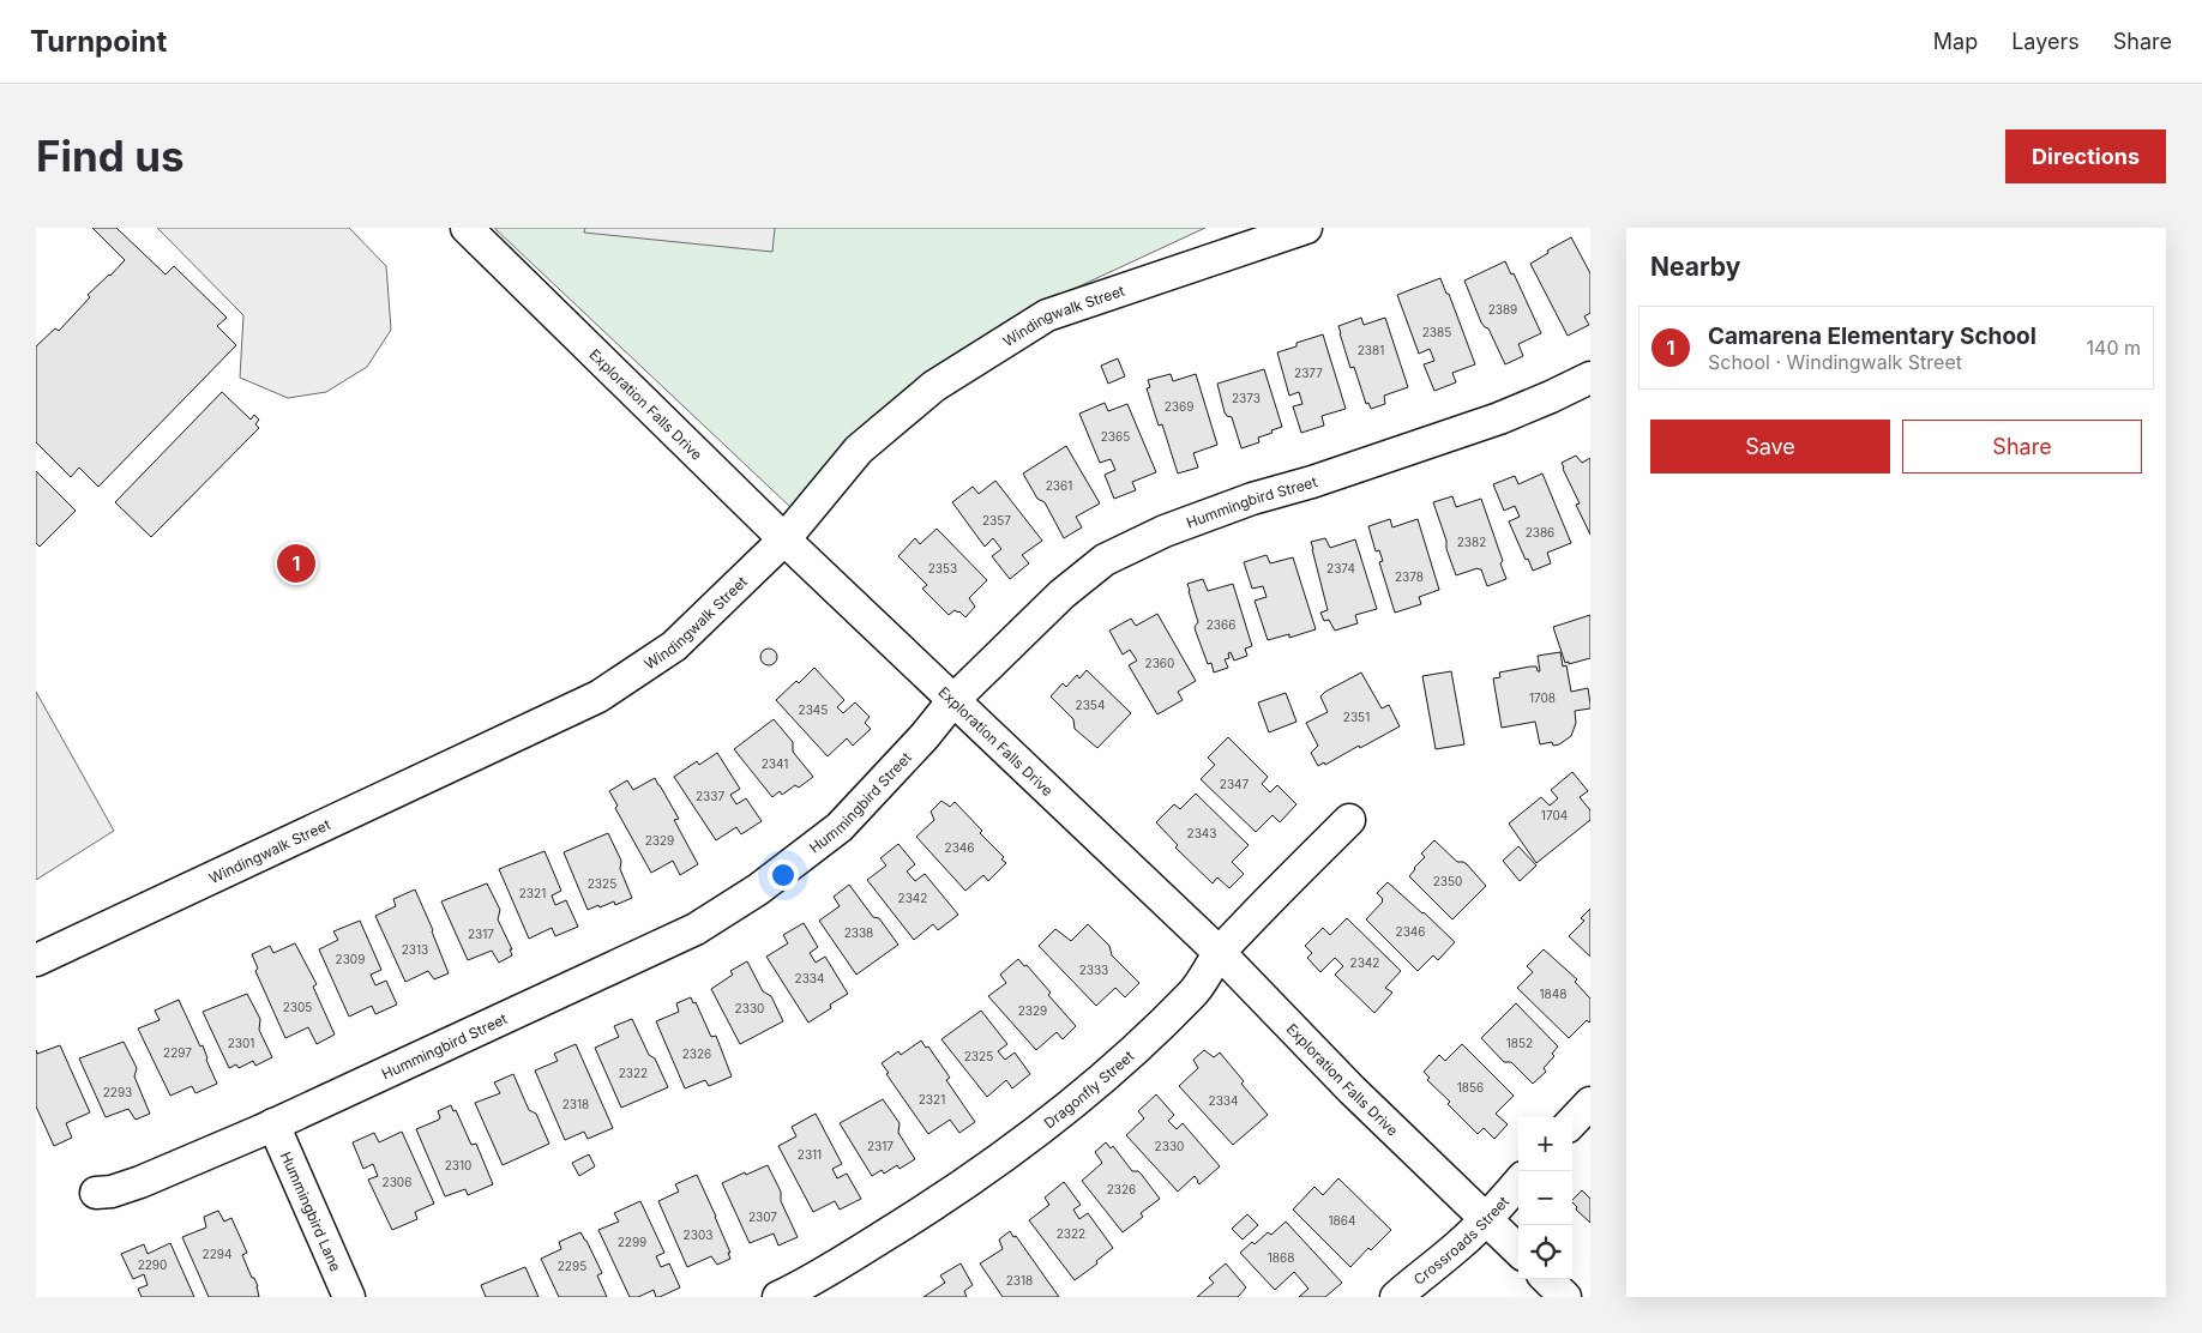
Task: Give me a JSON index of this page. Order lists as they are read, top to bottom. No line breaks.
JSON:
{"streets":{"street":["Windingwalk Street","Exploration Falls Drive","Hummingbird Street","Dragonfly Street","Hummingbird Lane","Crossroads Street"]},"crossings":[["Windingwalk Street","Exploration Falls Drive"],["Exploration Falls Drive","Hummingbird Street"],["Exploration Falls Drive","Dragonfly Street"],["Exploration Falls Drive","Crossroads Street"],["Hummingbird Street","Hummingbird Lane"]],"house_numbers":["2389","2385","2381","2377","2373","2369","2365","2361","2357","2386","2382","2353","2374","2378","2366","2360","1708","2354","2345","2351","2341","2347","2337","1704","2343","2329","2346","2350","2325","2321","2342","2346","2338","2317","2313","2309","2342","2333","2334","1848","2305","2330","2329","2301","1852","2297","2326","2325","2322","1856","2293","2321","2334","2318","2317","2330","2311","2310","2306","2326","2307","1864","2322","2303","2299","2294","1868","2290","2295","2318"],"page":{"header":"Turnpoint","nav":["Map","Layers","Share"],"buttons":["Directions",["Save","Share"]],"title":"Find us","heading":"Nearby","list":[{"mark":"1","name":"Camarena Elementary School","note":"School · Windingwalk Street","value":"140 m"}],"pins":"1","map_buttons":["+","−"]}}
